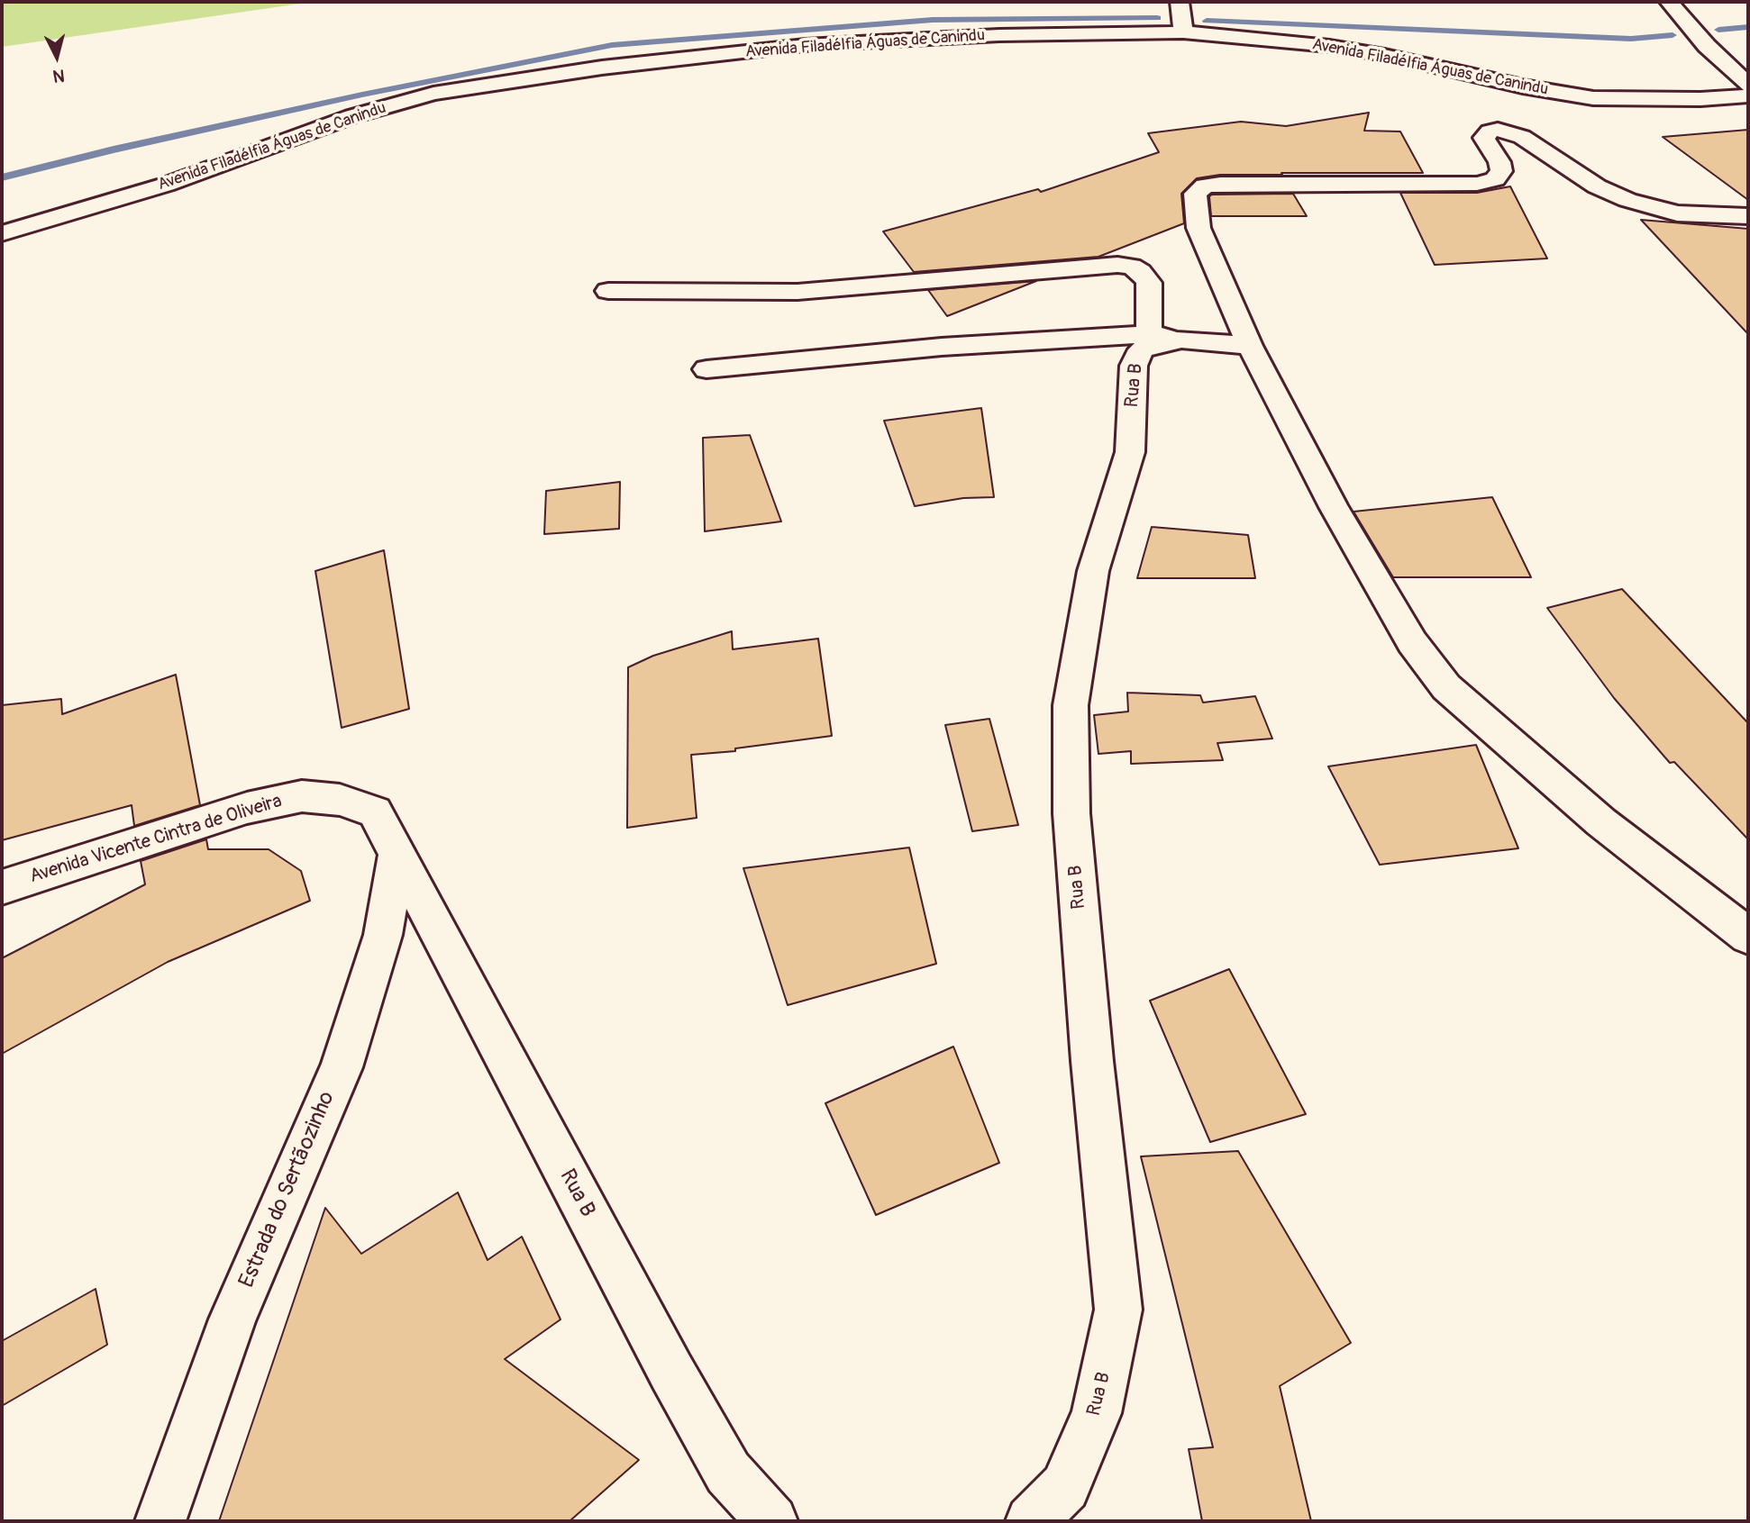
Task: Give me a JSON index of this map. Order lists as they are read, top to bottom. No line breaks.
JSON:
{"streets":{"street":["Avenida Filadélfia Águas de Canindu","Rua B","Avenida Vicente Cintra de Oliveira","Estrada do Sertãozinho"]},"crossings":[["Rua B","Avenida Vicente Cintra de Oliveira"],["Rua B","Estrada do Sertãozinho"],["Avenida Vicente Cintra de Oliveira","Estrada do Sertãozinho"]],"north":"bottom"}
